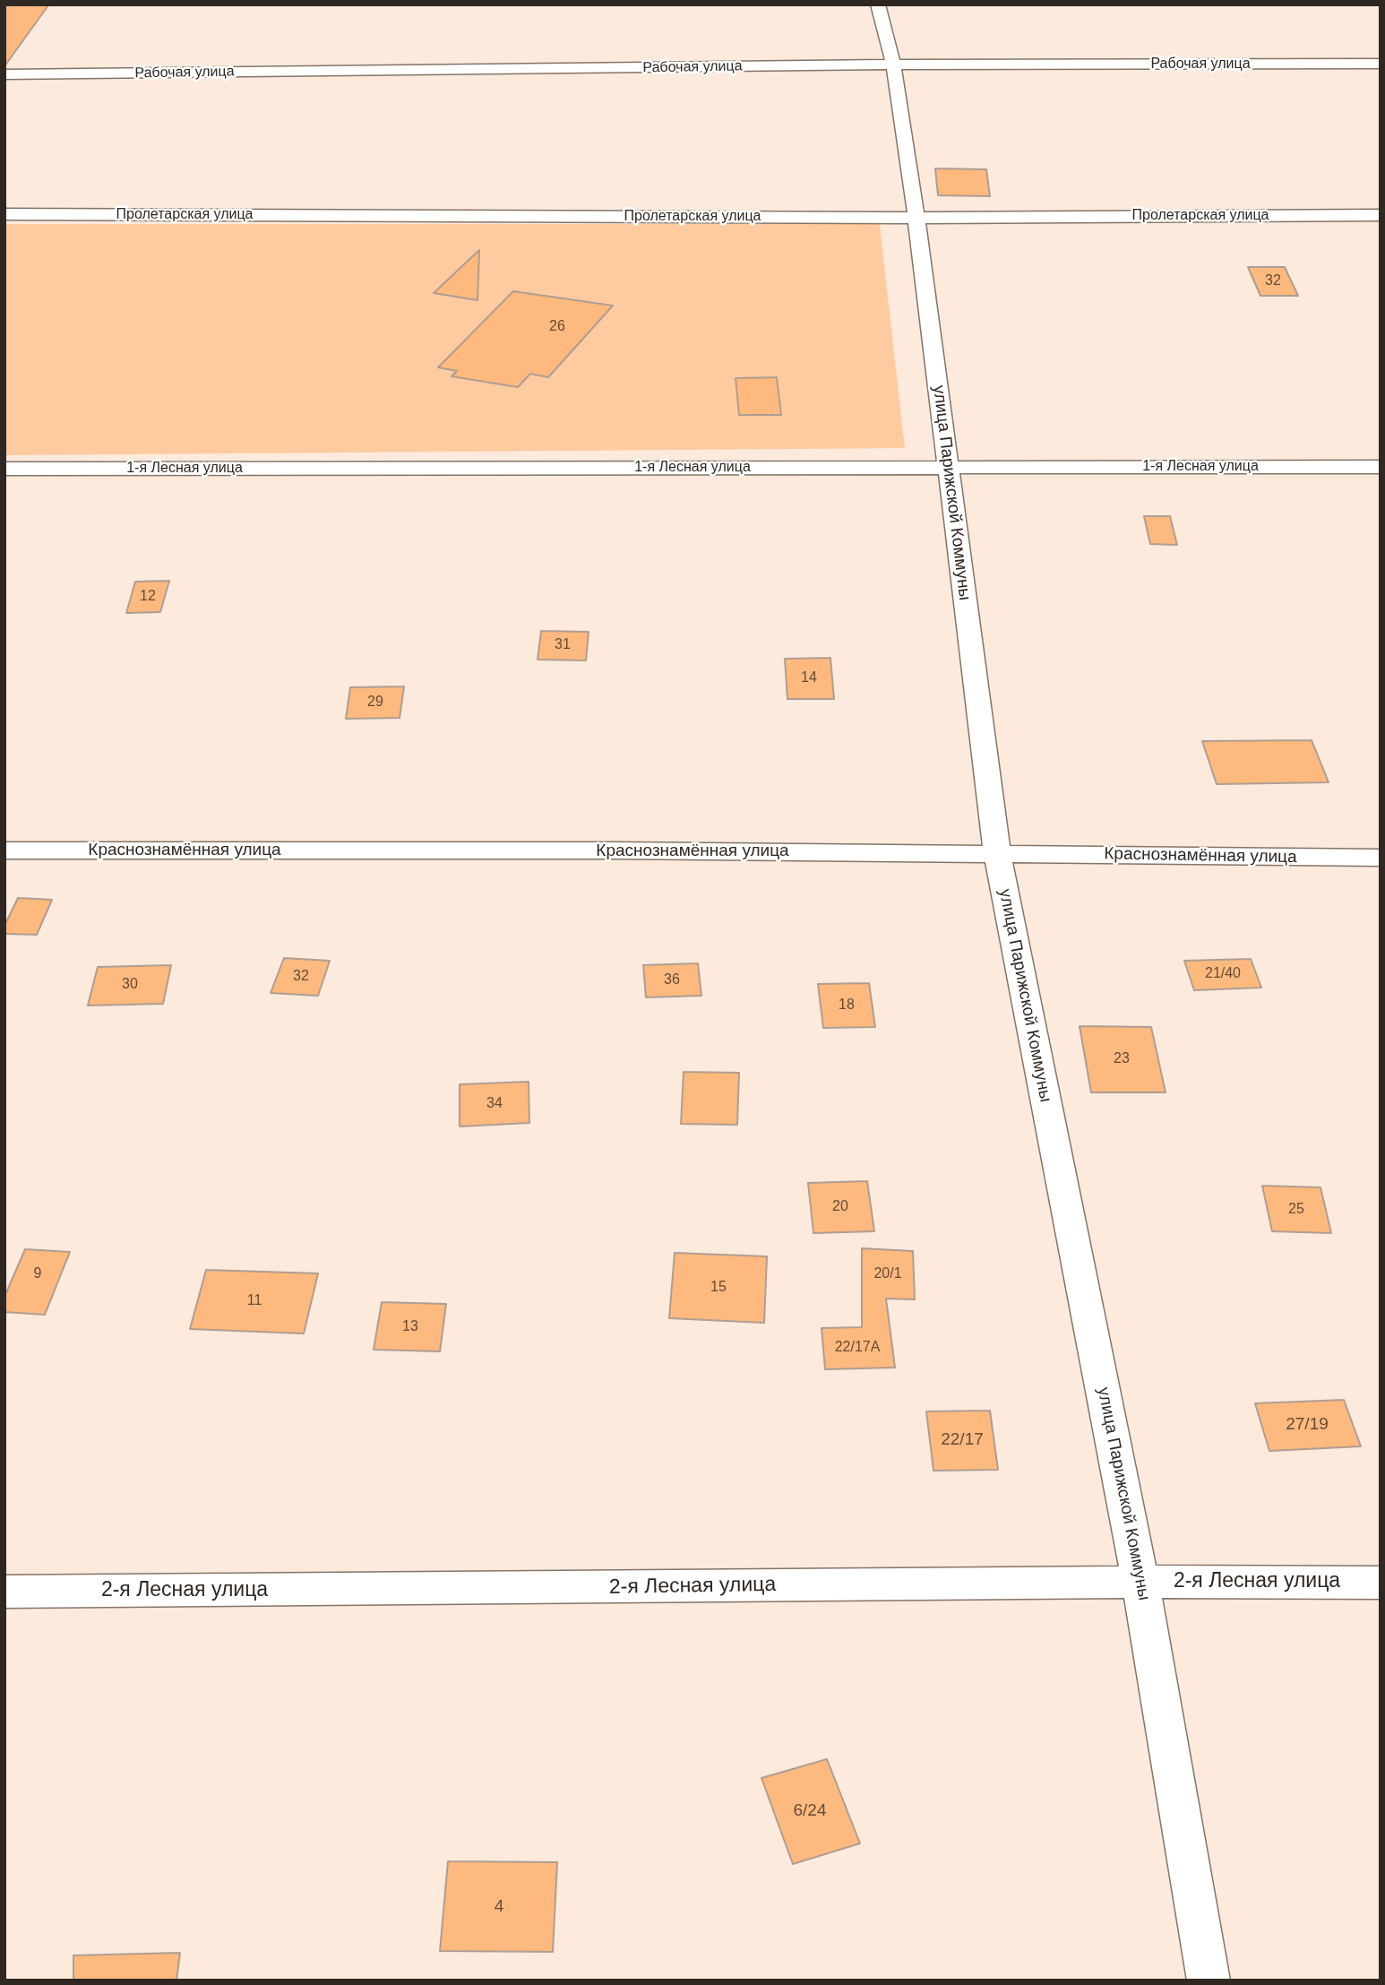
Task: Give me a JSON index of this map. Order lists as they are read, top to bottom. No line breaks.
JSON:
{"streets":{"street":["Рабочая улица","Пролетарская улица","1-я Лесная улица","улица Парижской Коммуны","Краснознамённая улица","2-я Лесная улица"]},"crossings":[["Рабочая улица","улица Парижской Коммуны"],["Пролетарская улица","улица Парижской Коммуны"],["1-я Лесная улица","улица Парижской Коммуны"],["улица Парижской Коммуны","Краснознамённая улица"],["улица Парижской Коммуны","2-я Лесная улица"]],"house_numbers":["32","26","12","31","14","29","21/40","32","36","30","18","23","34","20","25","9","20/1","15","11","13","22/17А","27/19","22/17","6/24","4"]}
